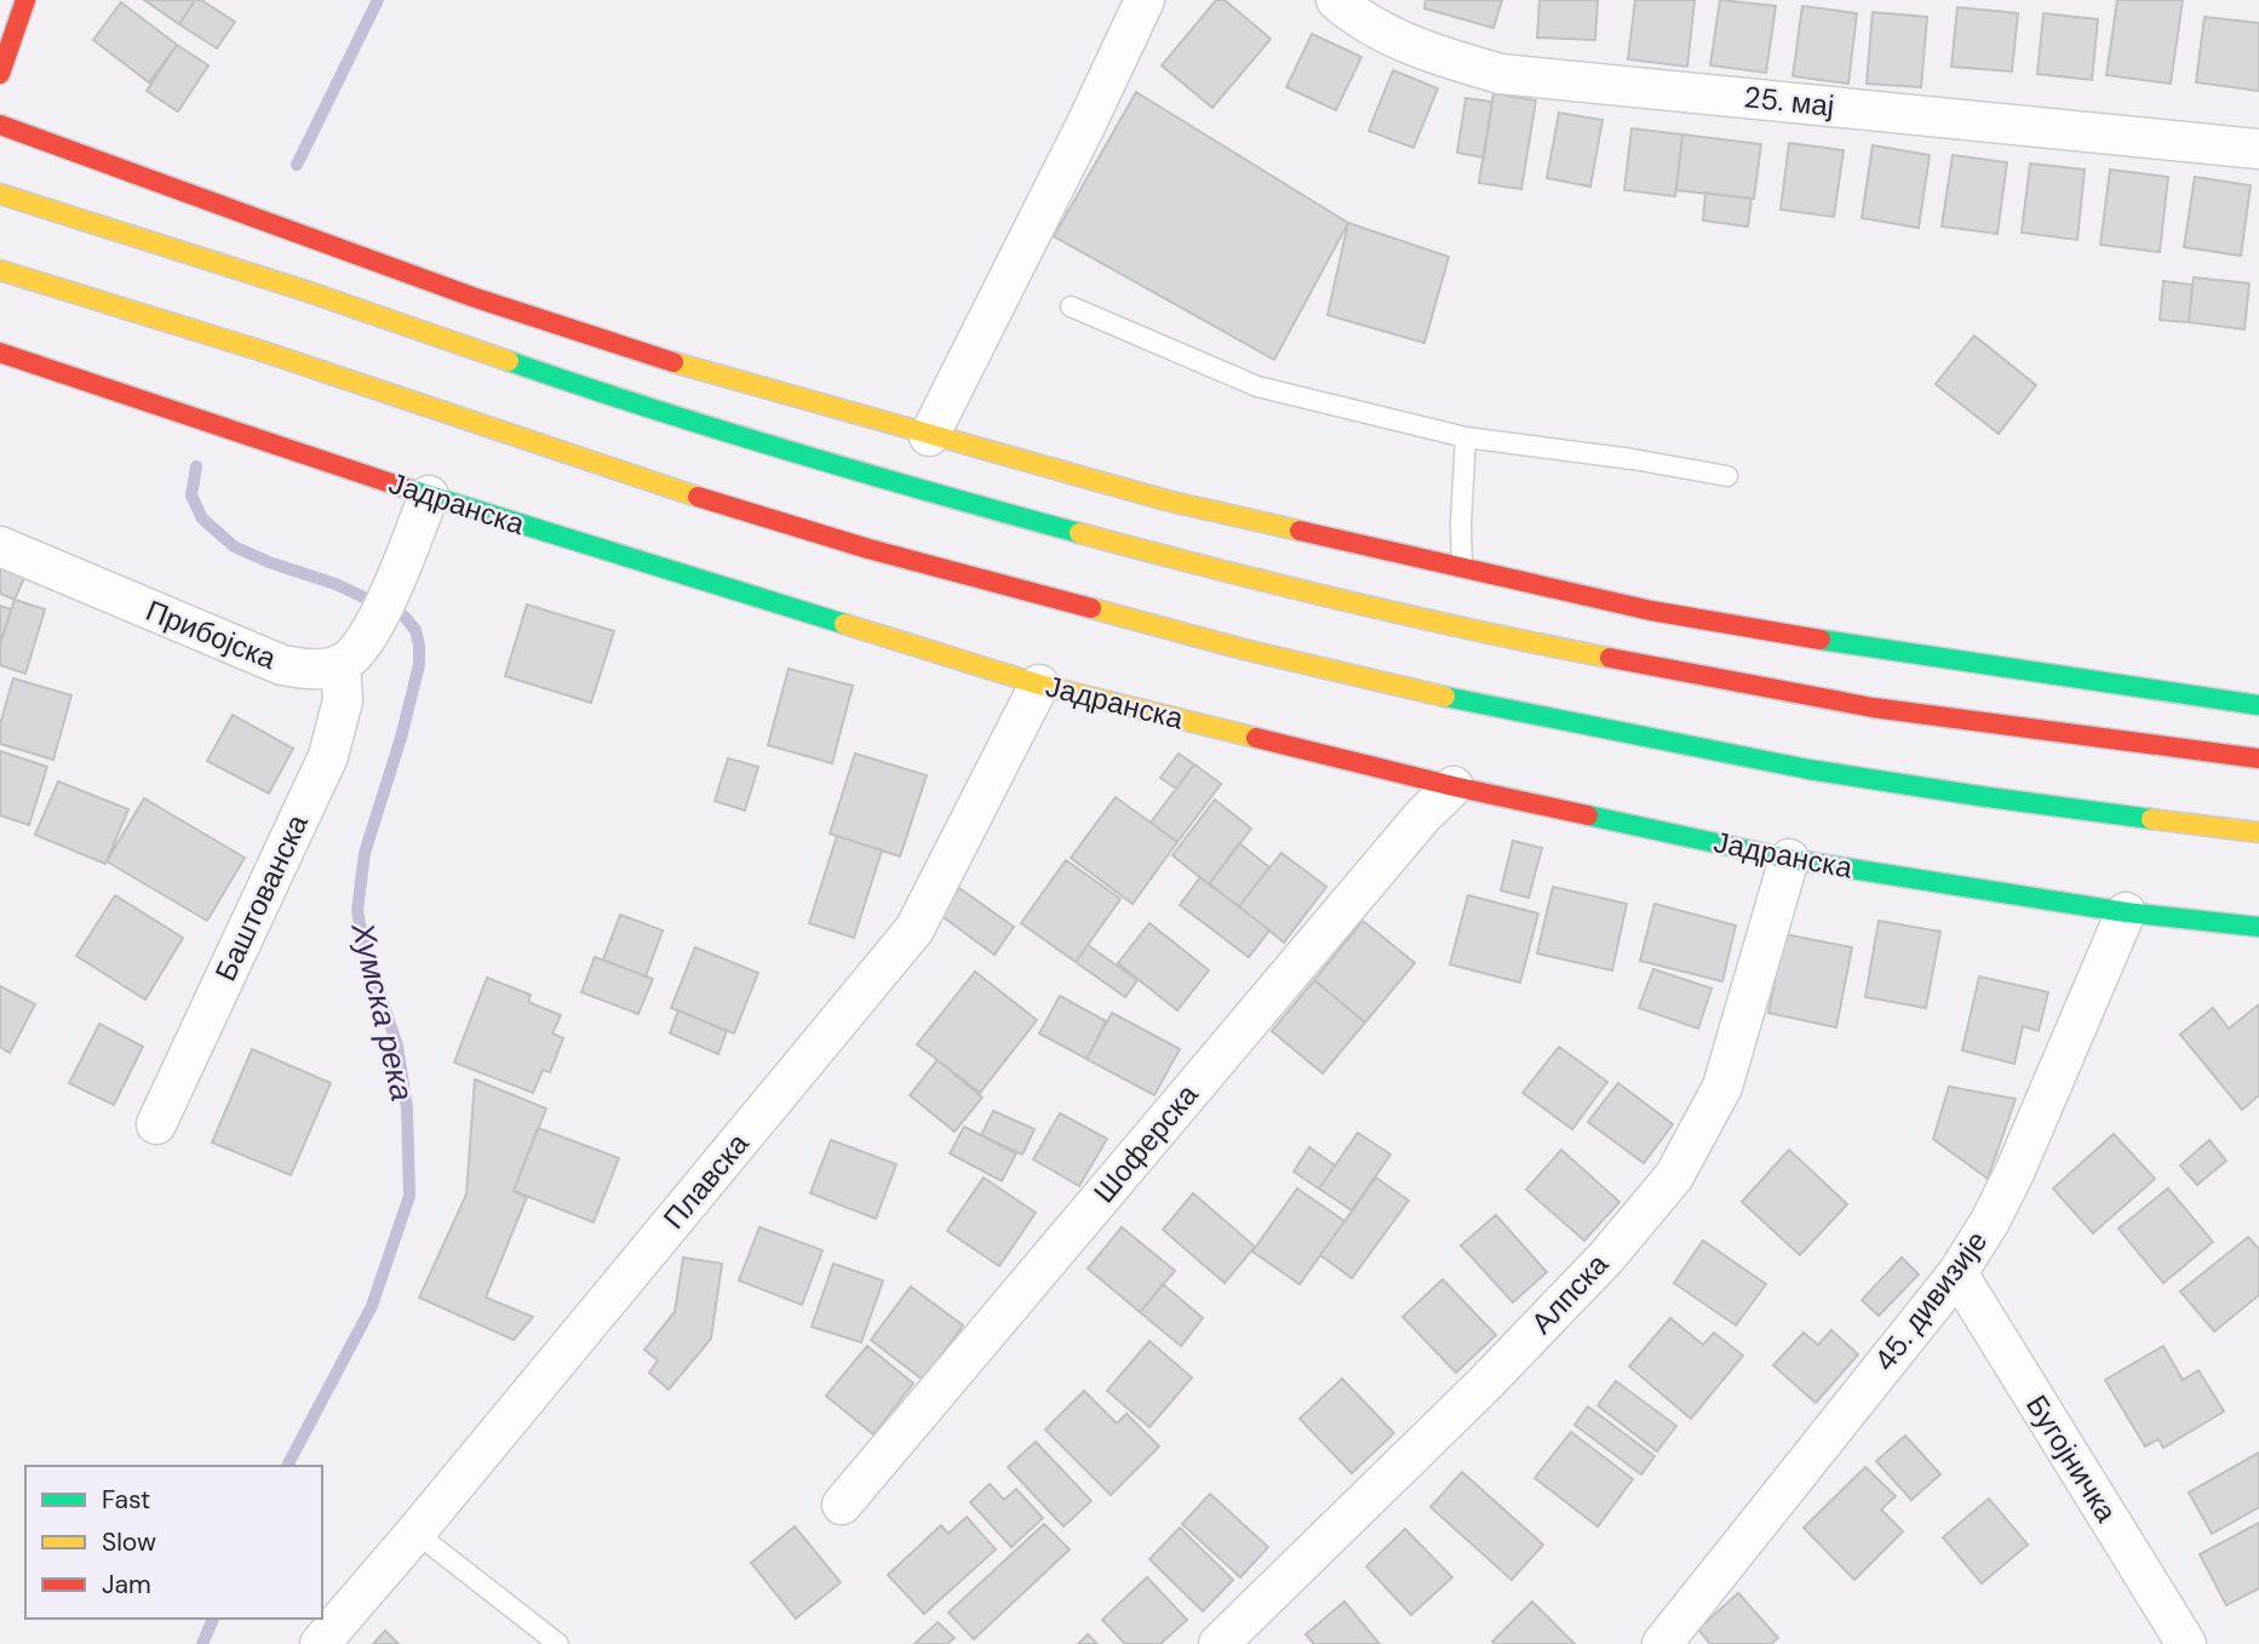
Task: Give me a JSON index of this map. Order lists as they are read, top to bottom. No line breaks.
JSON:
{"streets":{"main road":["Јадранска"],"street":["25. мај","Прибојска","Баштованска","Шоферска","Плавска","Алпска","45. дивизије","Бугојничка"]},"crossings":[["Јадранска","Шоферска"],["Јадранска","Плавска"],["Јадранска","Алпска"],["Јадранска","45. дивизије"],["Прибојска","Баштованска"],["45. дивизије","Бугојничка"]],"water":["Хумска река"],"legend":["Fast","Slow","Jam"]}
